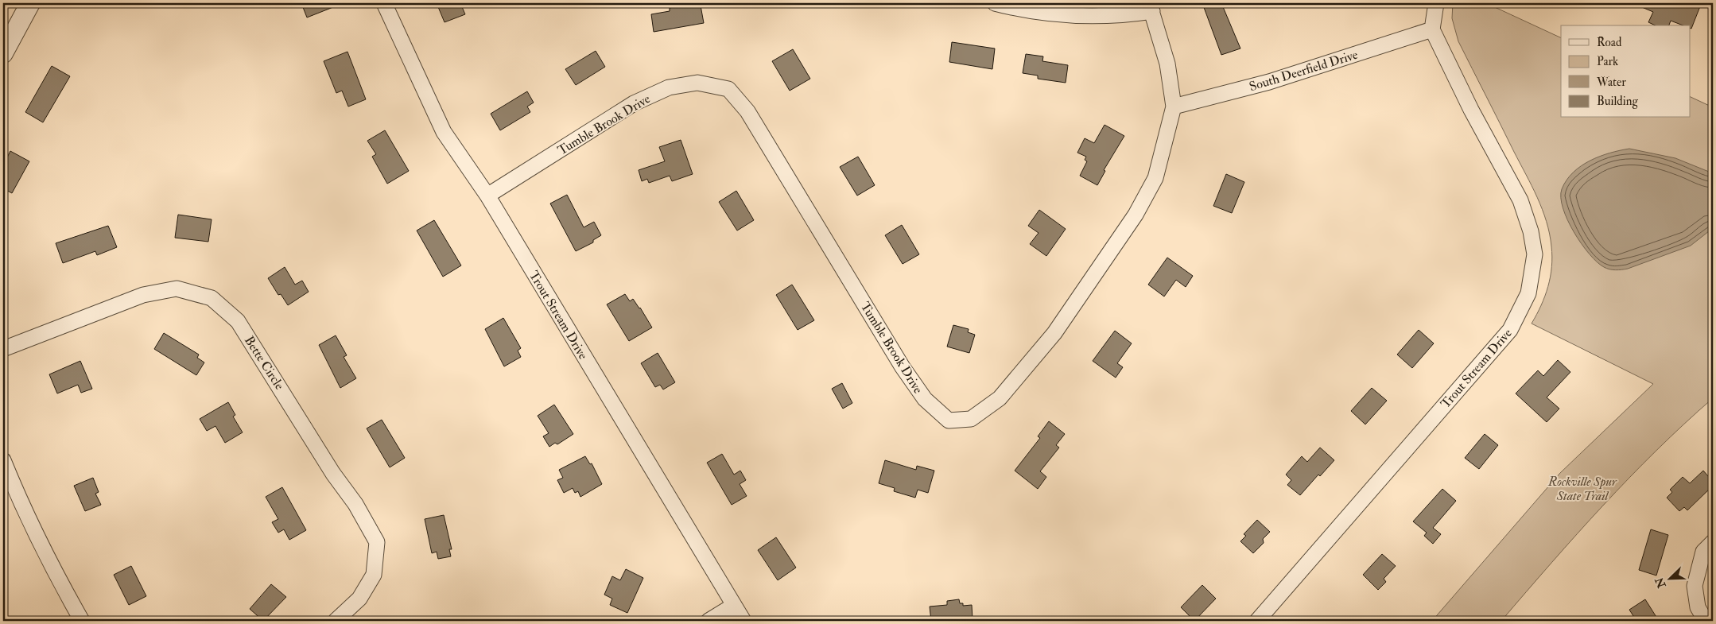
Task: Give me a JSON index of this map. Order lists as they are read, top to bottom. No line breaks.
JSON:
{"streets":{"street":["South Deerfield Drive","Tumble Brook Drive","Trout Stream Drive","Bette Circle"]},"crossings":[["South Deerfield Drive","Tumble Brook Drive"],["South Deerfield Drive","Trout Stream Drive"],["Tumble Brook Drive","Trout Stream Drive"]],"parks":["Rockville Spur State Trail"],"legend":["Road","Park","Water","Building"],"north":"bottom left"}
